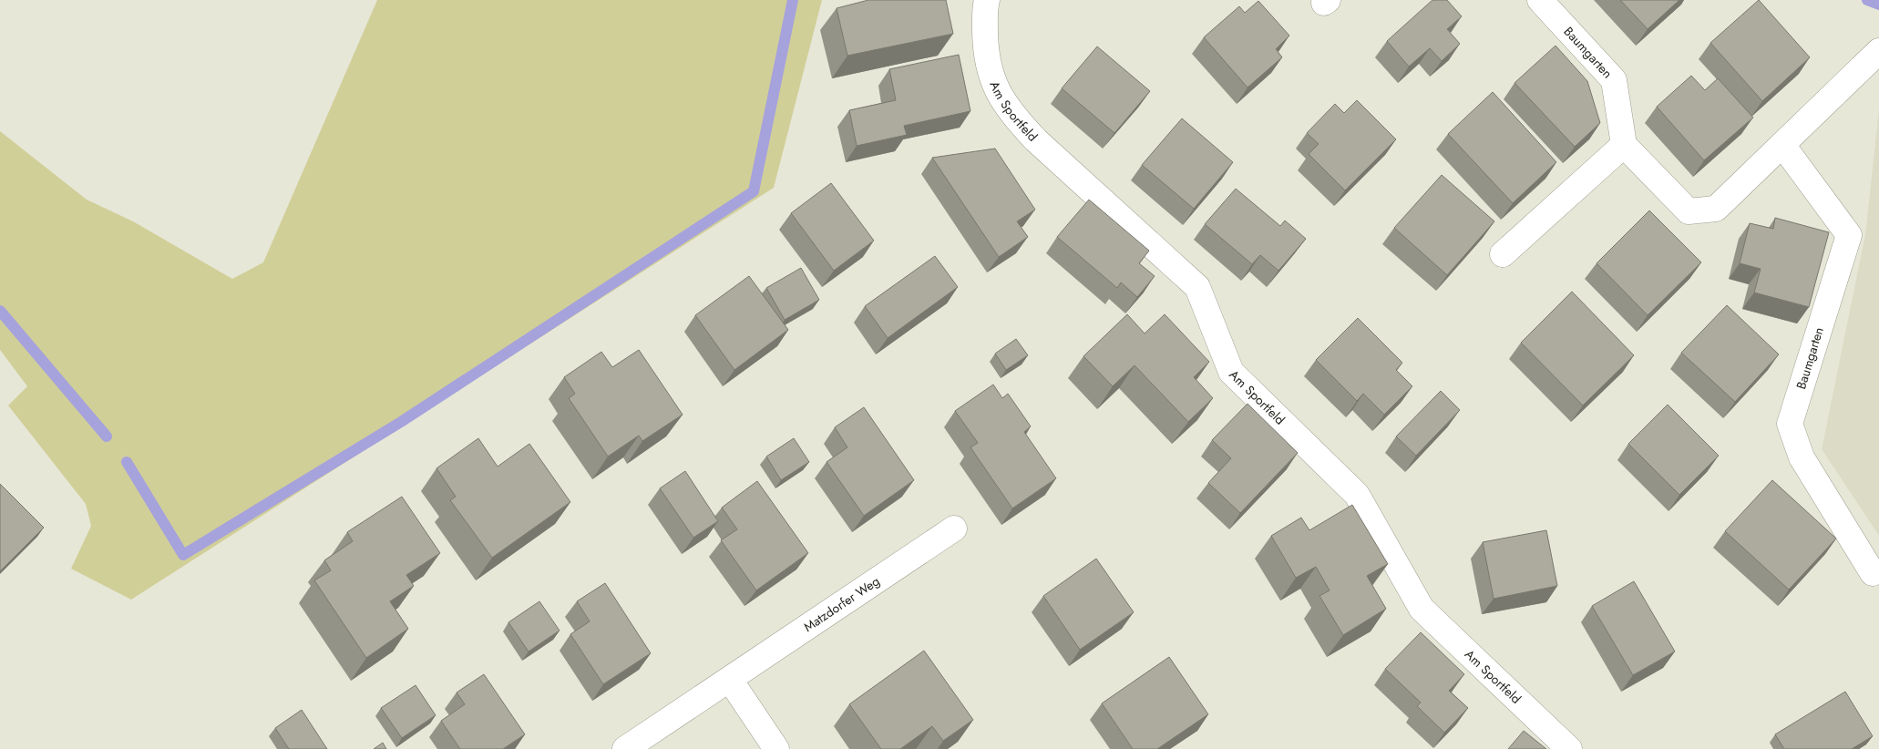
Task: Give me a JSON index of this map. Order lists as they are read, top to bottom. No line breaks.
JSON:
{"streets":{"street":["Baumgarten","Am Sportfeld","Matzdorfer Weg"]}}
